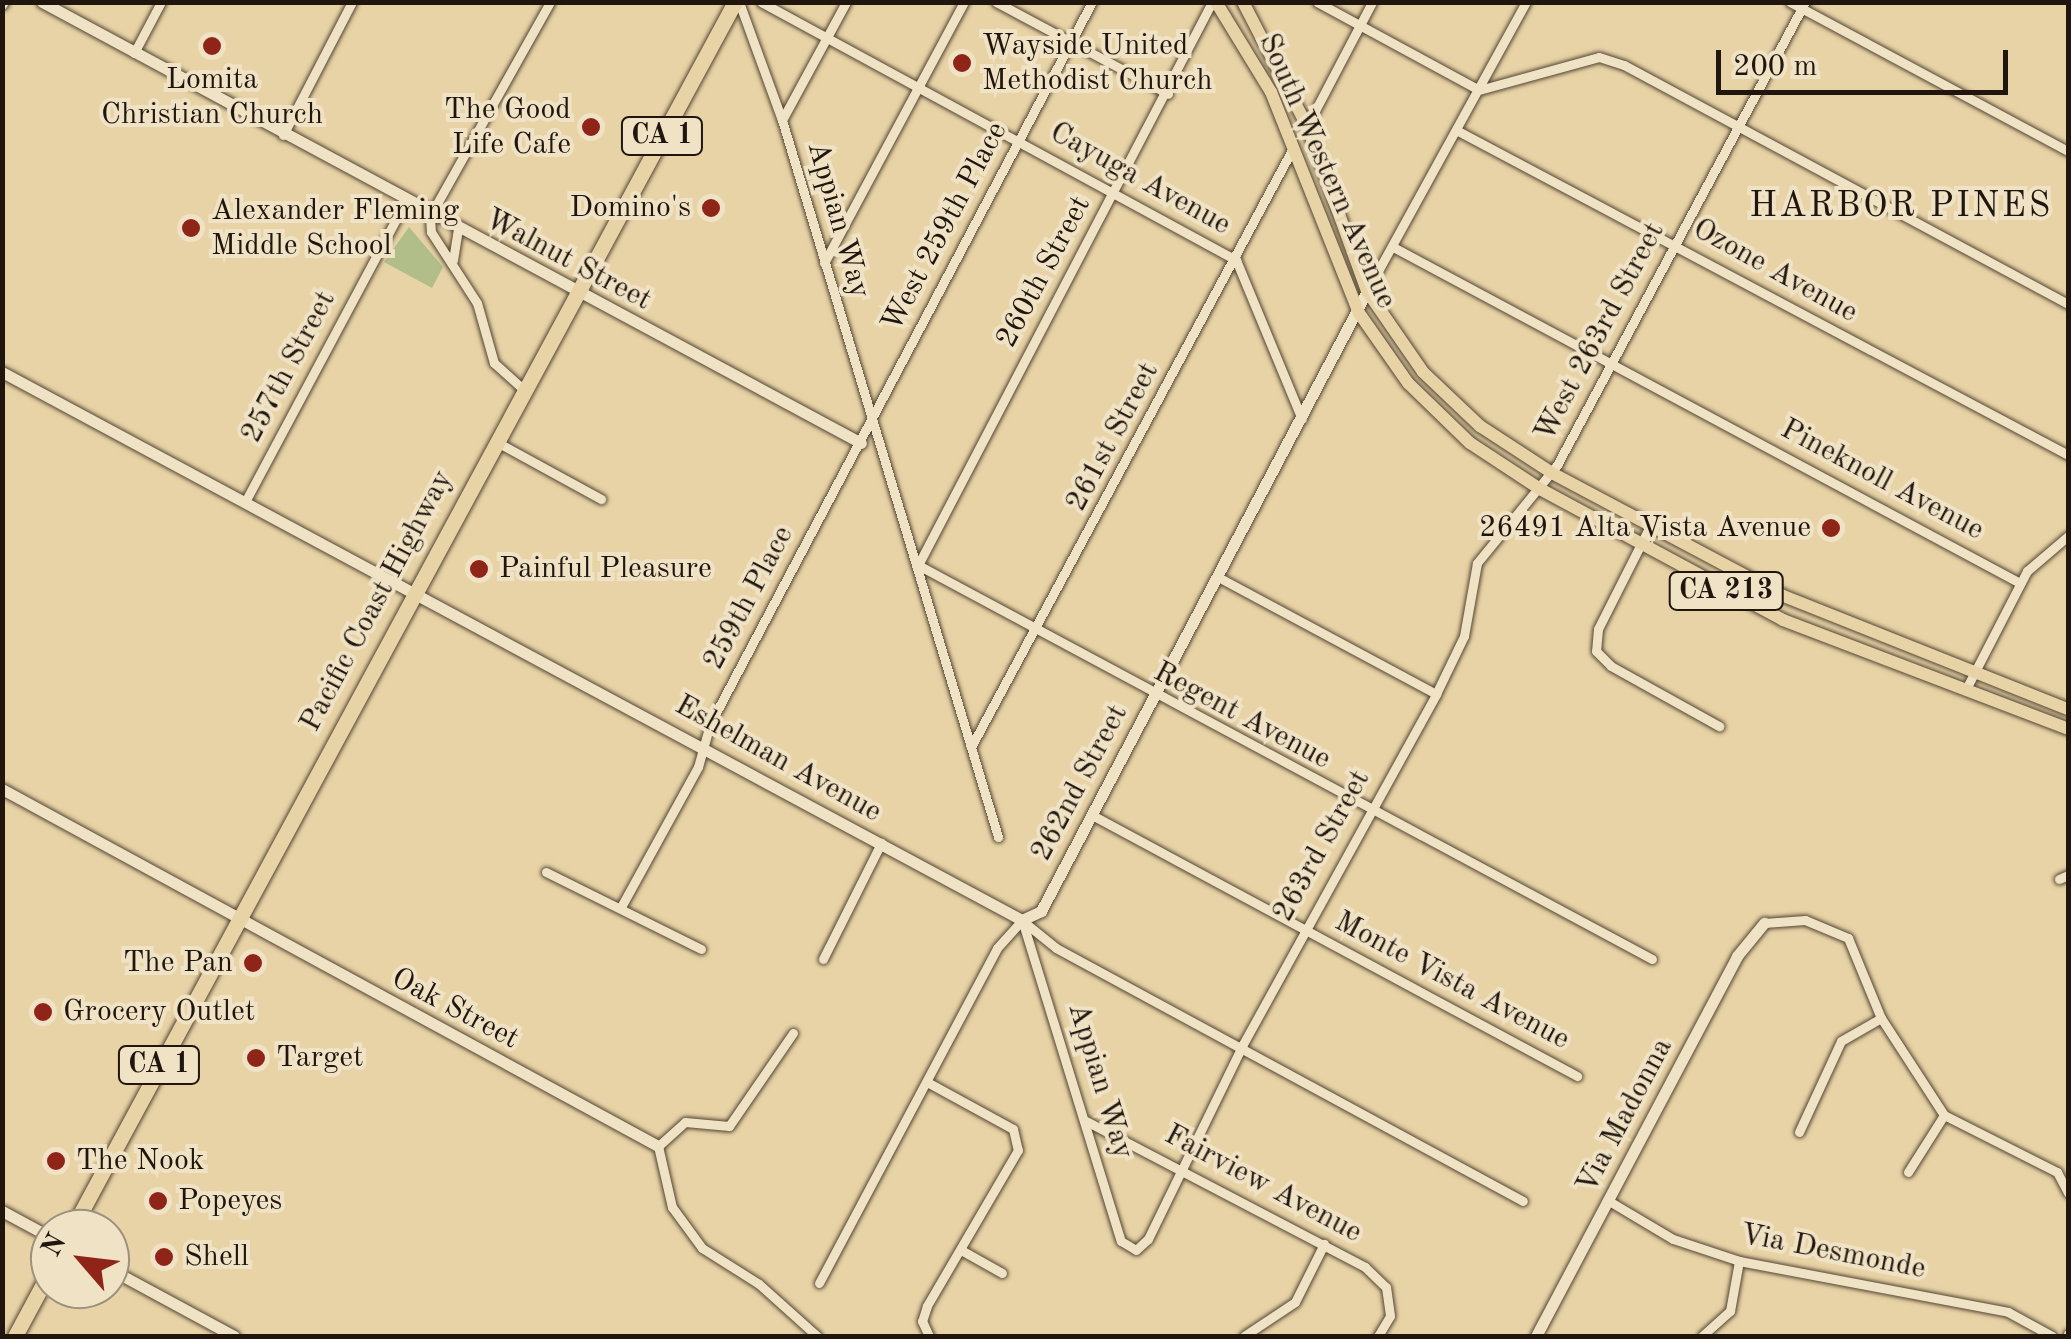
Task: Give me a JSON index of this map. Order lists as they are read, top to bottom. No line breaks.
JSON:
{"streets":{"highway":["CA 1","Pacific Coast Highway"],"main road":["South Western Avenue","CA 213"],"street":["Cayuga Avenue","Appian Way","West 259th Place","Walnut Street","Ozone Avenue","260th Street","West 263rd Street","257th Street","261st Street","Pineknoll Avenue","259th Place","Regent Avenue","Eshelman Avenue","262nd Street","263rd Street","Monte Vista Avenue","Oak Street","Via Madonna","Fairview Avenue","Via Desmonde"]},"crossings":[["South Western Avenue","260th Street"],["South Western Avenue","West 263rd Street"],["South Western Avenue","261st Street"],["South Western Avenue","262nd Street"],["South Western Avenue","263rd Street"],["Cayuga Avenue","West 259th Place"],["Cayuga Avenue","260th Street"],["Cayuga Avenue","261st Street"],["Cayuga Avenue","262nd Street"],["Appian Way","West 259th Place"],["Appian Way","260th Street"],["Appian Way","261st Street"],["Appian Way","259th Place"],["Appian Way","Pacific Coast Highway"],["Appian Way","Regent Avenue"],["Appian Way","Eshelman Avenue"],["Appian Way","262nd Street"],["Appian Way","263rd Street"],["Appian Way","Fairview Avenue"],["West 259th Place","259th Place"],["Walnut Street","257th Street"],["Walnut Street","259th Place"],["Walnut Street","Pacific Coast Highway"],["Ozone Avenue","West 263rd Street"],["260th Street","Regent Avenue"],["West 263rd Street","Pineknoll Avenue"],["West 263rd Street","263rd Street"],["257th Street","Eshelman Avenue"],["261st Street","Regent Avenue"],["259th Place","Eshelman Avenue"],["Pacific Coast Highway","Eshelman Avenue"],["Pacific Coast Highway","Oak Street"],["Regent Avenue","262nd Street"],["Regent Avenue","263rd Street"],["Eshelman Avenue","262nd Street"],["Eshelman Avenue","263rd Street"],["262nd Street","Monte Vista Avenue"],["263rd Street","Monte Vista Avenue"],["263rd Street","Fairview Avenue"],["Via Madonna","Via Desmonde"]],"districts":["HARBOR PINES"],"places":["Lomita Christian Church","Wayside United Methodist Church","The Good Life Cafe","Domino's","Alexander Fleming Middle School","26491 Alta Vista Avenue","Painful Pleasure","The Pan","Grocery Outlet","Target","The Nook","Popeyes","Shell"],"scale_bar":"200 m","north":"top left"}
